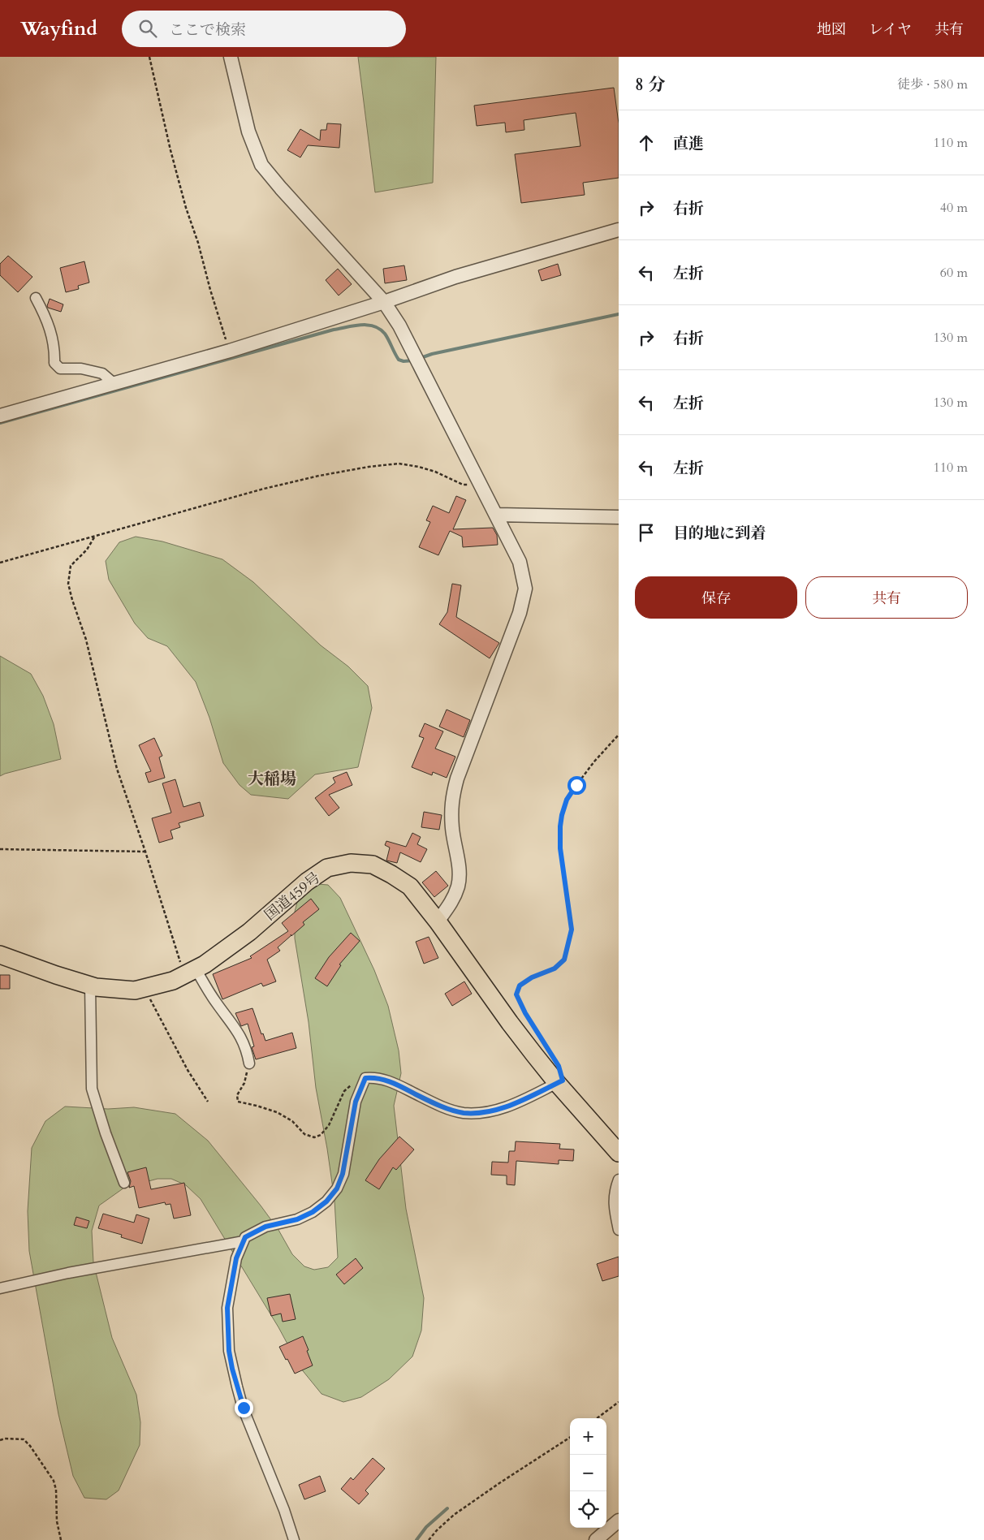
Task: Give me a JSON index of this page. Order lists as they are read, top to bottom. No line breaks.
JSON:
{"streets":{"highway":["国道459号"]},"districts":["大稲場"],"page":{"header":"Wayfind","search":"ここで検索","nav":["地図","レイヤ","共有"],"heading":["8 分","徒歩 · 580 m"],"list":[["直進","110 m"],["右折","40 m"],["左折","60 m"],["右折","130 m"],["左折","130 m"],["左折","110 m"],"目的地に到着"],"buttons":["保存","共有"],"map_buttons":["+","−"]}}
